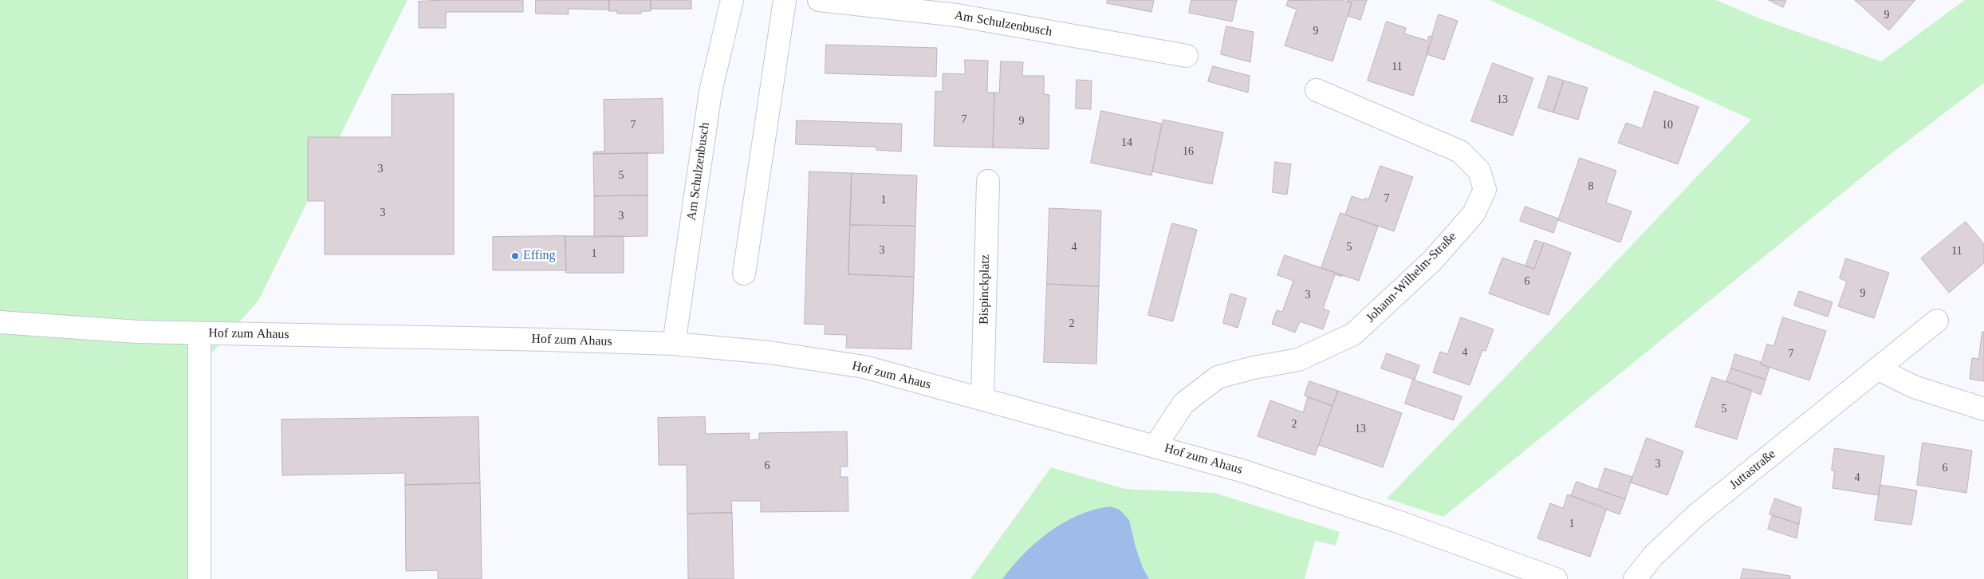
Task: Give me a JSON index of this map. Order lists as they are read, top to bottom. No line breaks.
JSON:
{"streets":{"street":["Am Schulzenbusch","Johann-Wilhelm-Straße","Bispinckplatz","Hof zum Ahaus","Juttastraße"]},"crossings":[["Am Schulzenbusch","Hof zum Ahaus"],["Johann-Wilhelm-Straße","Hof zum Ahaus"],["Bispinckplatz","Hof zum Ahaus"]],"places":["Effing"],"house_numbers":["9","9","11","13","7","9","7","10","14","16","3","5","8","7","1","3","3","4","5","3","11","1","6","9","3","2","4","7","5","2","13","3","6","6","4","1"]}
